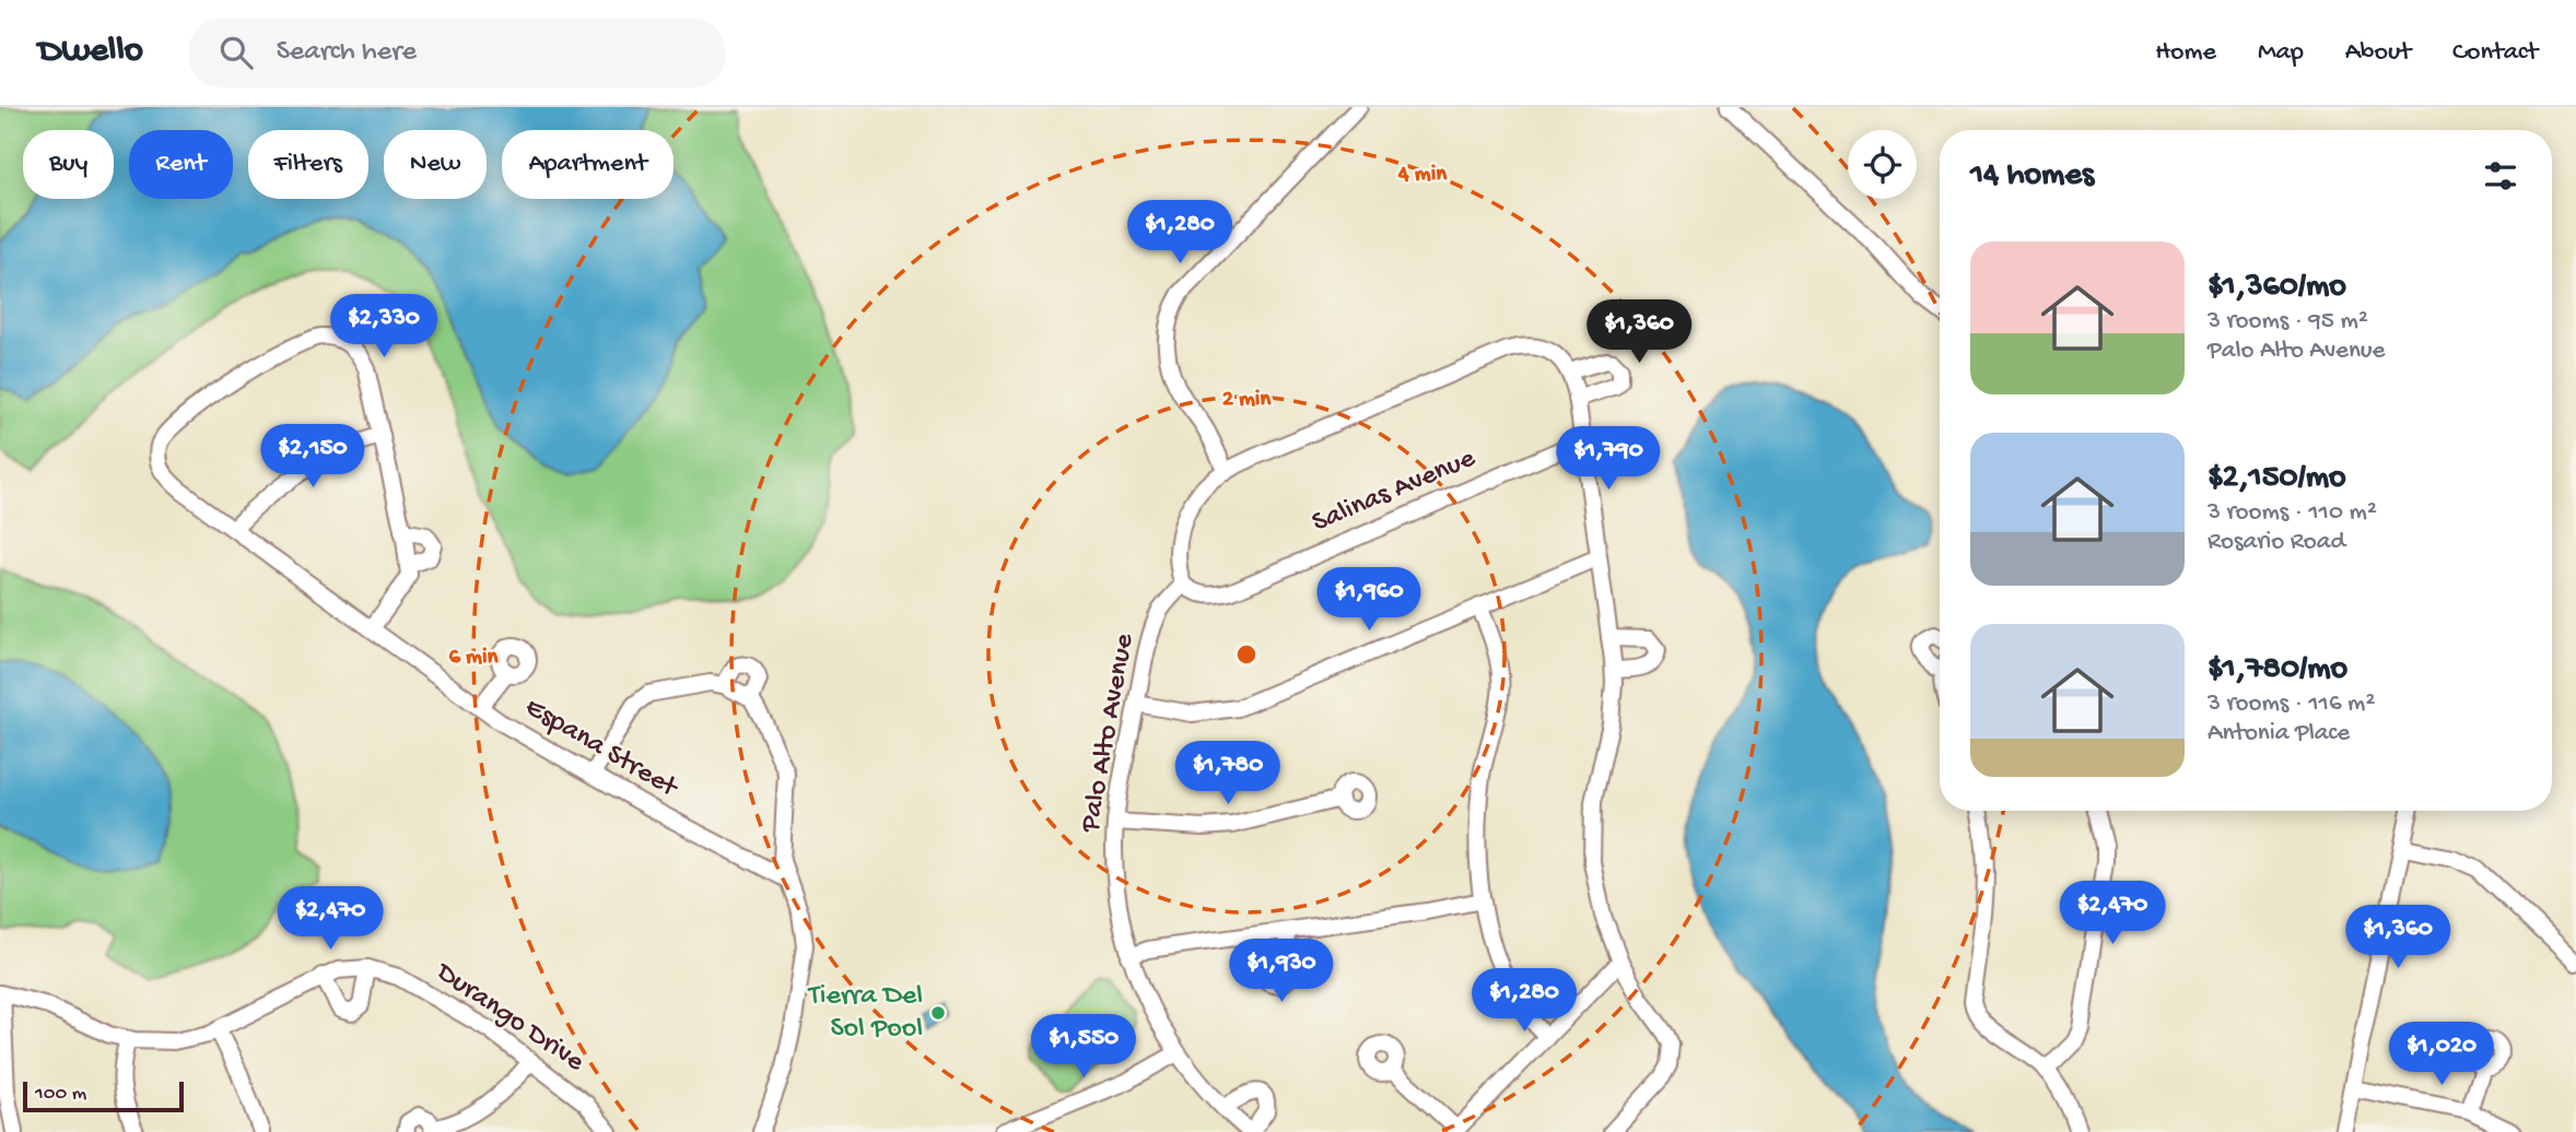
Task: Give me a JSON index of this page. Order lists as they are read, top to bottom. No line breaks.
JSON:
{"streets":{"street":["Salinas Avenue","Palo Alto Avenue","Espana Street","Durango Drive"]},"crossings":[["Salinas Avenue","Palo Alto Avenue"]],"places":["Tierra Del Sol Pool"],"scale_bar":"100 m","page":{"header":"Dwello","search":"Search here","nav":["Home","Map","About","Contact"],"chip":["Buy","Rent","Filters","New","Apartment"],"heading":"14 homes","price":["$1,280","$2,330","$1,360","$2,150","$1,790","$1,960","$1,780","$2,470","$2,470","$1,360","$1,930","$1,280","$1,550","$1,020"],"list":[{"name":"$1,360/mo","note":"3 rooms · 95 m² · Palo Alto Avenue"},{"name":"$2,150/mo","note":"3 rooms · 110 m² · Rosario Road"},{"name":"$1,780/mo","note":"3 rooms · 116 m² · Antonia Place"}],"scale":"100 m"},"rings":["4 min","2 min","6 min"]}
